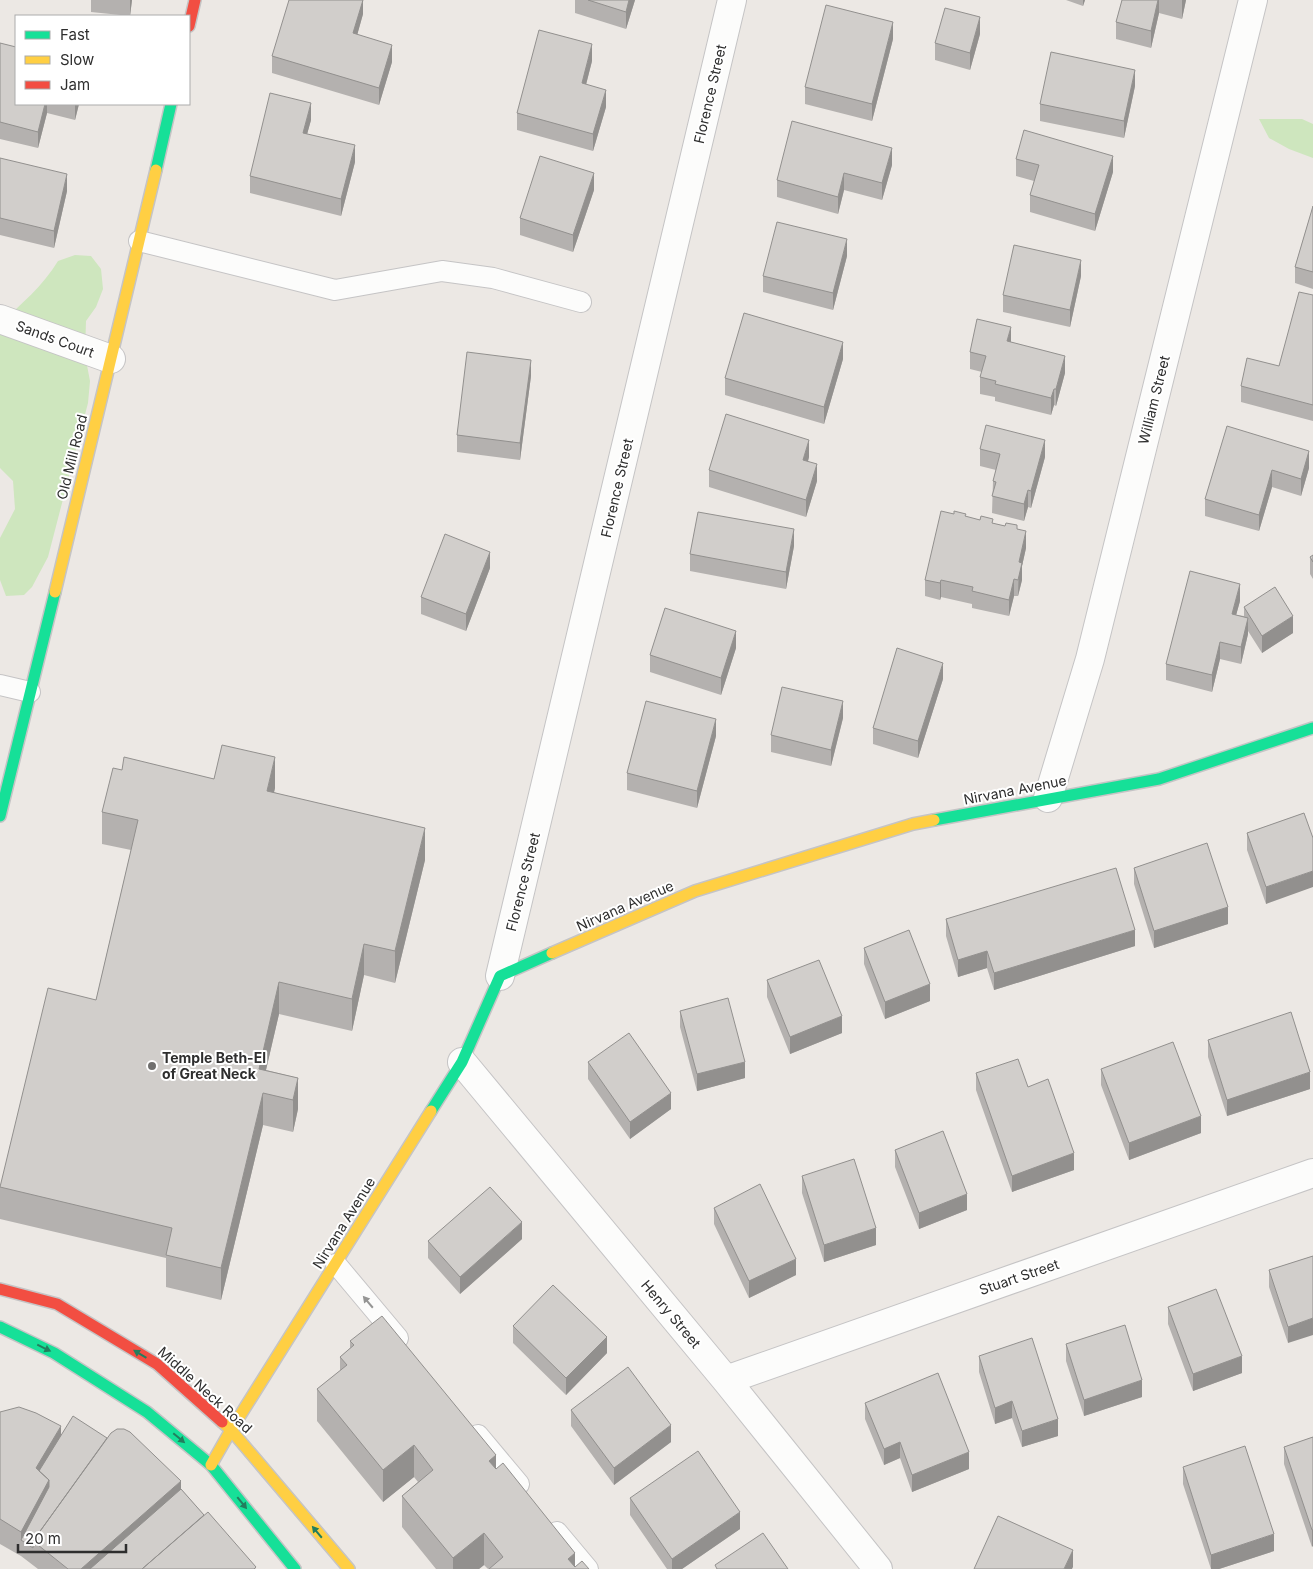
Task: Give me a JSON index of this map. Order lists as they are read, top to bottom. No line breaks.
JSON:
{"streets":{"street":["Florence Street","Sands Court","William Street","Old Mill Road","Nirvana Avenue","Stuart Street","Henry Street","Middle Neck Road"]},"crossings":[["Florence Street","Nirvana Avenue"],["Sands Court","Old Mill Road"],["William Street","Nirvana Avenue"],["Nirvana Avenue","Henry Street"],["Nirvana Avenue","Middle Neck Road"],["Stuart Street","Henry Street"]],"places":["Temple Beth-El of Great Neck"],"legend":["Fast","Slow","Jam"],"scale_bar":"20 m"}
